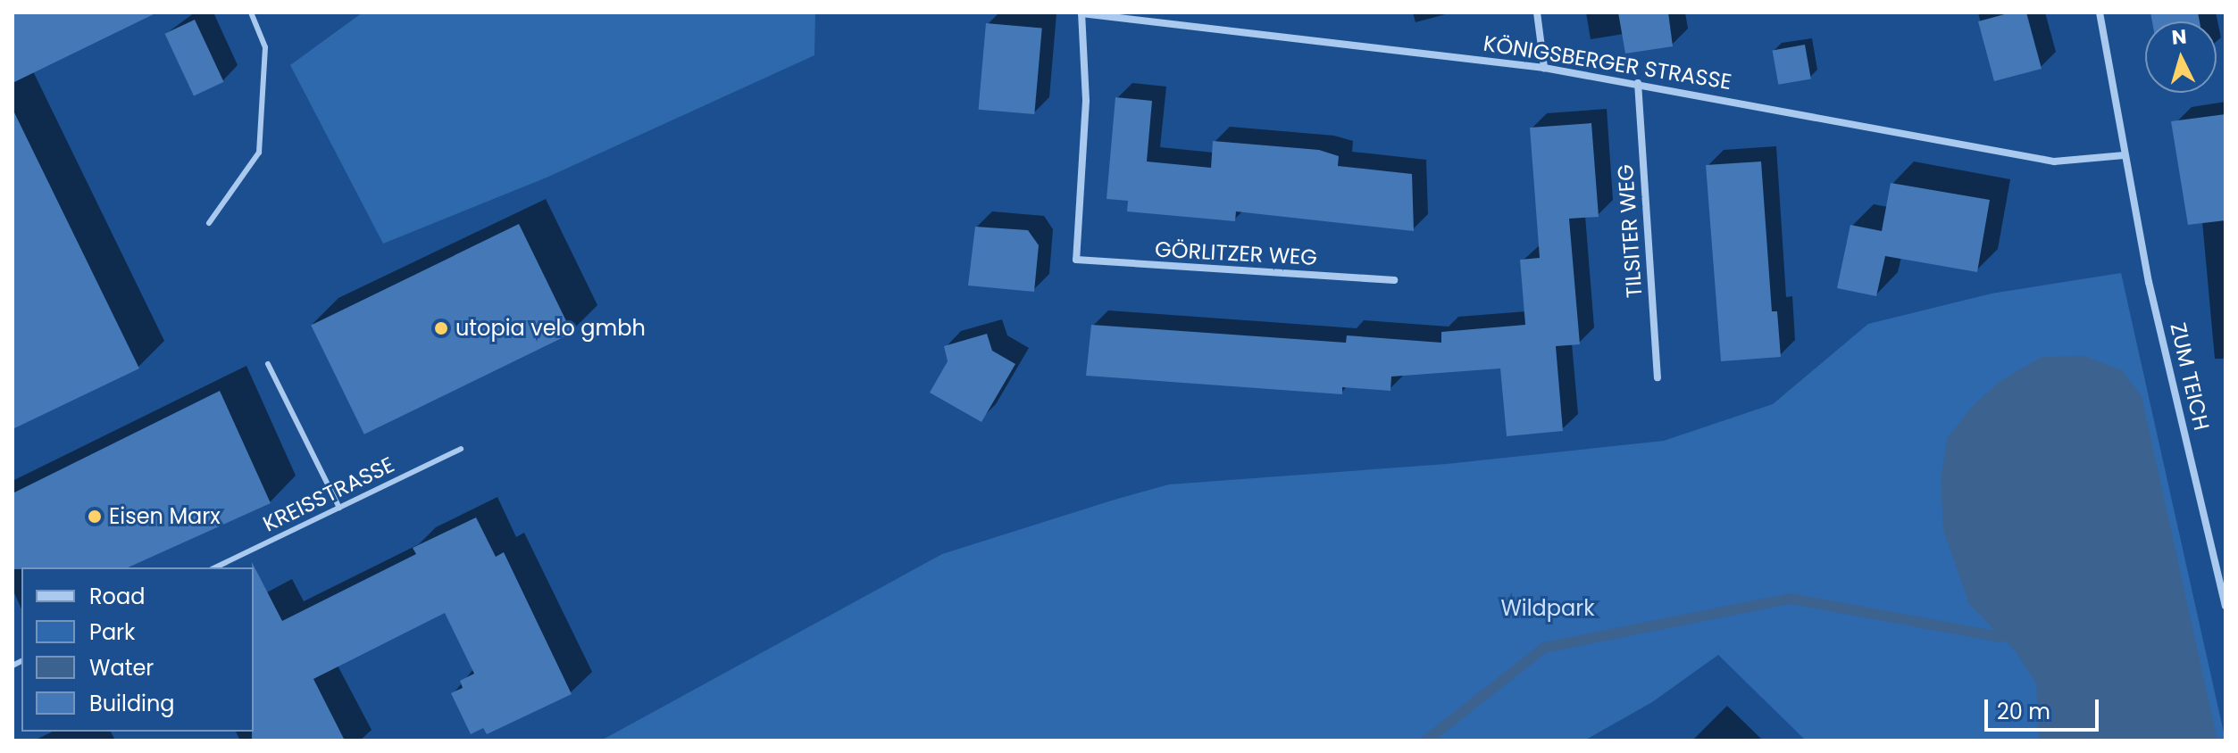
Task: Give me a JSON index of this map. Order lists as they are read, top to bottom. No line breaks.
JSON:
{"streets":{"street":["KÖNIGSBERGER STRASSE","TILSITER WEG","GÖRLITZER WEG","ZUM TEICH"],"lane":["KREISSTRASSE"]},"crossings":[["KÖNIGSBERGER STRASSE","TILSITER WEG"],["KÖNIGSBERGER STRASSE","GÖRLITZER WEG"],["KÖNIGSBERGER STRASSE","ZUM TEICH"]],"parks":["Wildpark"],"places":["utopia velo gmbh","Eisen Marx"],"legend":["Road","Park","Water","Building"],"scale_bar":"20 m","north":"top"}
